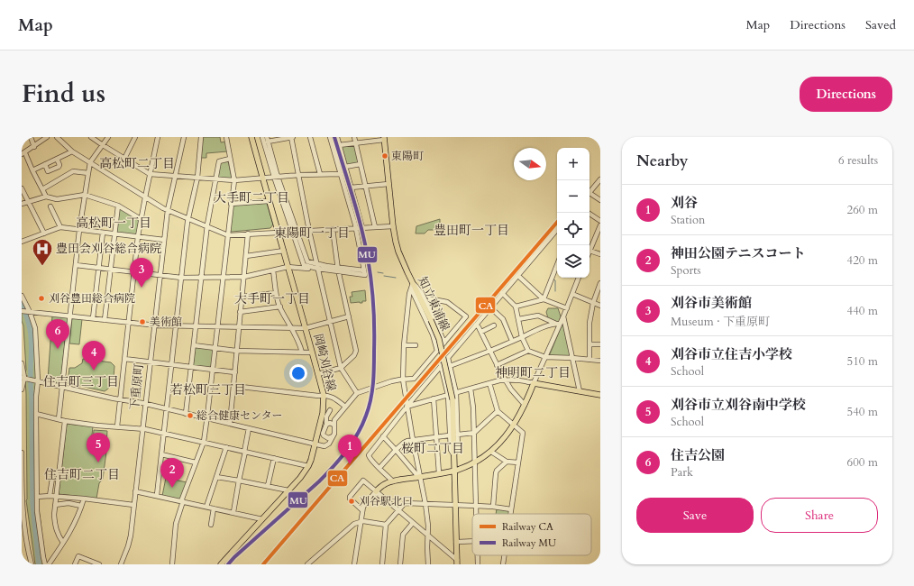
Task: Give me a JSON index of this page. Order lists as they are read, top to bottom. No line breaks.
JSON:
{"streets":{"main road":["知立東浦線","岡崎刈谷線"],"street":["下重原町"]},"districts":["高松町二丁目","大手町二丁目","高松町一丁目","豊田町一丁目","東陽町一丁目","大手町一丁目","神明町二丁目","住吉町三丁目","若松町三丁目","桜町二丁目","住吉町二丁目"],"places":{"other":["東陽町","刈谷豊田総合病院","美術館","総合健康センター","刈谷駅北口"],"hospital":["豊田会刈谷総合病院"]},"lines":["rail line MU","rail line CA"],"legend":["Railway CA","Railway MU"],"north":"right","page":{"header":"Map","nav":["Map","Directions","Saved"],"title":"Find us","buttons":["Directions",["Save","Share"]],"heading":["Nearby","6 results"],"map_buttons":["+","−"],"list":[{"mark":"1","name":"刈谷","note":"Station","value":"260 m"},{"mark":"2","name":"神田公園テニスコート","note":"Sports","value":"420 m"},{"mark":"3","name":"刈谷市美術館","note":"Museum · 下重原町","value":"440 m"},{"mark":"4","name":"刈谷市立住吉小学校","note":"School","value":"510 m"},{"mark":"5","name":"刈谷市立刈谷南中学校","note":"School","value":"540 m"},{"mark":"6","name":"住吉公園","note":"Park","value":"600 m"}],"pins":["3","6","4","5","1","2"]}}
